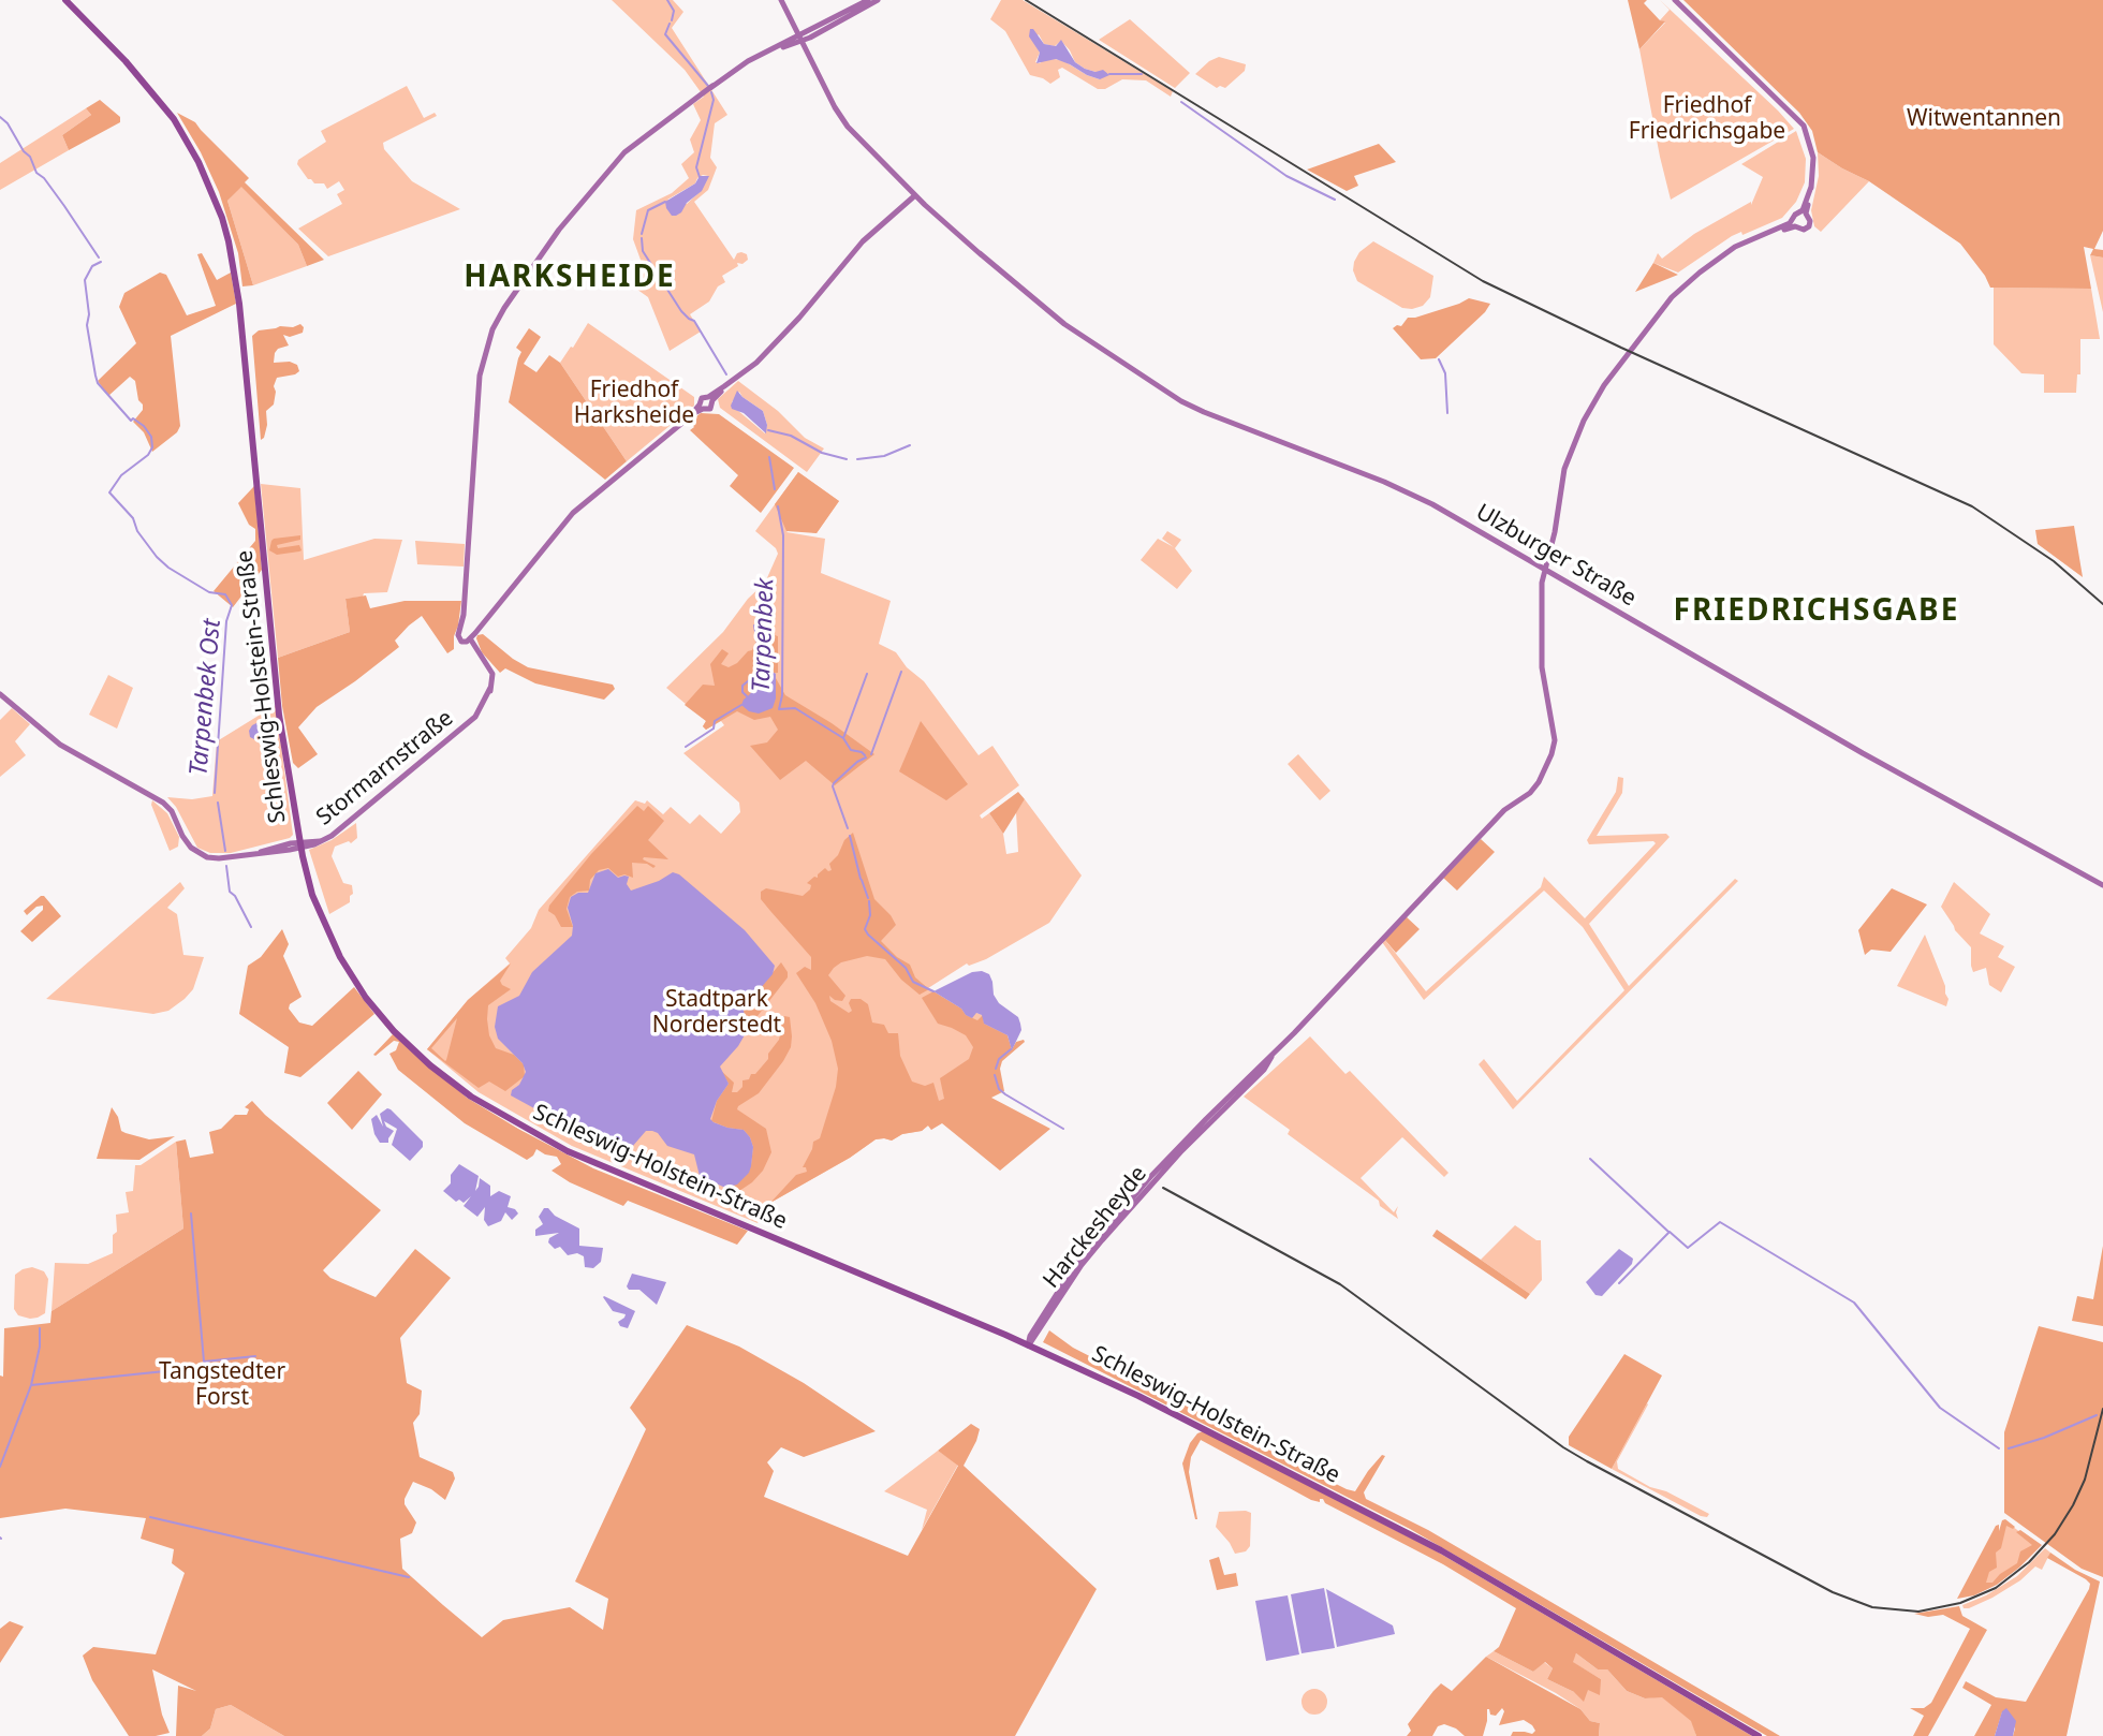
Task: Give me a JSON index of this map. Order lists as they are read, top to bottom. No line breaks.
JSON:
{"streets":{"main road":["Ulzburger Straße","Schleswig-Holstein-Straße","Stormarnstraße","Harckesheyde"]},"crossings":[["Ulzburger Straße","Harckesheyde"],["Schleswig-Holstein-Straße","Stormarnstraße"],["Schleswig-Holstein-Straße","Harckesheyde"]],"districts":["HARKSHEIDE","FRIEDRICHSGABE"],"water":["Tarpenbek","Tarpenbek Ost"],"parks":["Friedhof Friedrichsgabe","Witwentannen","Friedhof Harksheide","Stadtpark Norderstedt","Tangstedter Forst"]}
